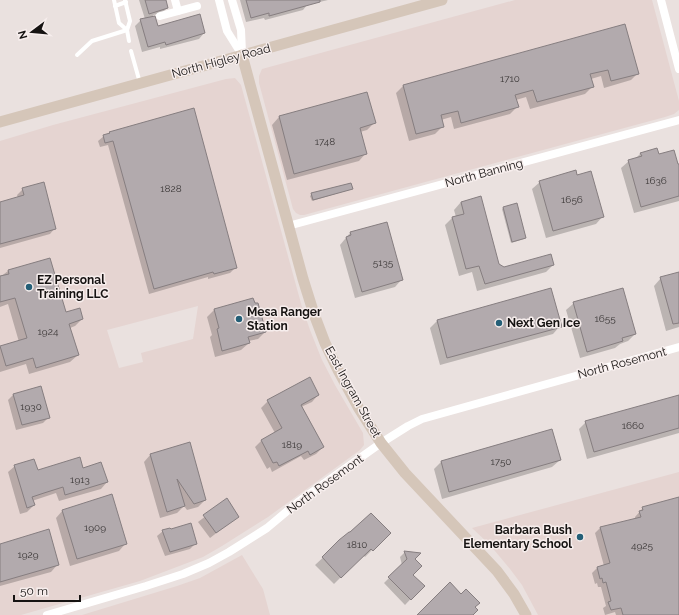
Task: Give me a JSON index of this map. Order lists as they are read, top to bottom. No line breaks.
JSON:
{"streets":{"street":["North Higley Road","North Banning","North Rosemont","East Ingram Street"]},"crossings":[["North Higley Road","East Ingram Street"],["North Banning","East Ingram Street"],["North Rosemont","East Ingram Street"]],"places":["EZ Personal Training LLC","Mesa Ranger Station","Next Gen Ice","Barbara Bush Elementary School"],"house_numbers":["1710","1748","1636","1828","1656","5135","1655","1924","1930","1660","1819","1750","1913","1909","1810","4925","1929"],"scale_bar":"50 m","north":"left"}
